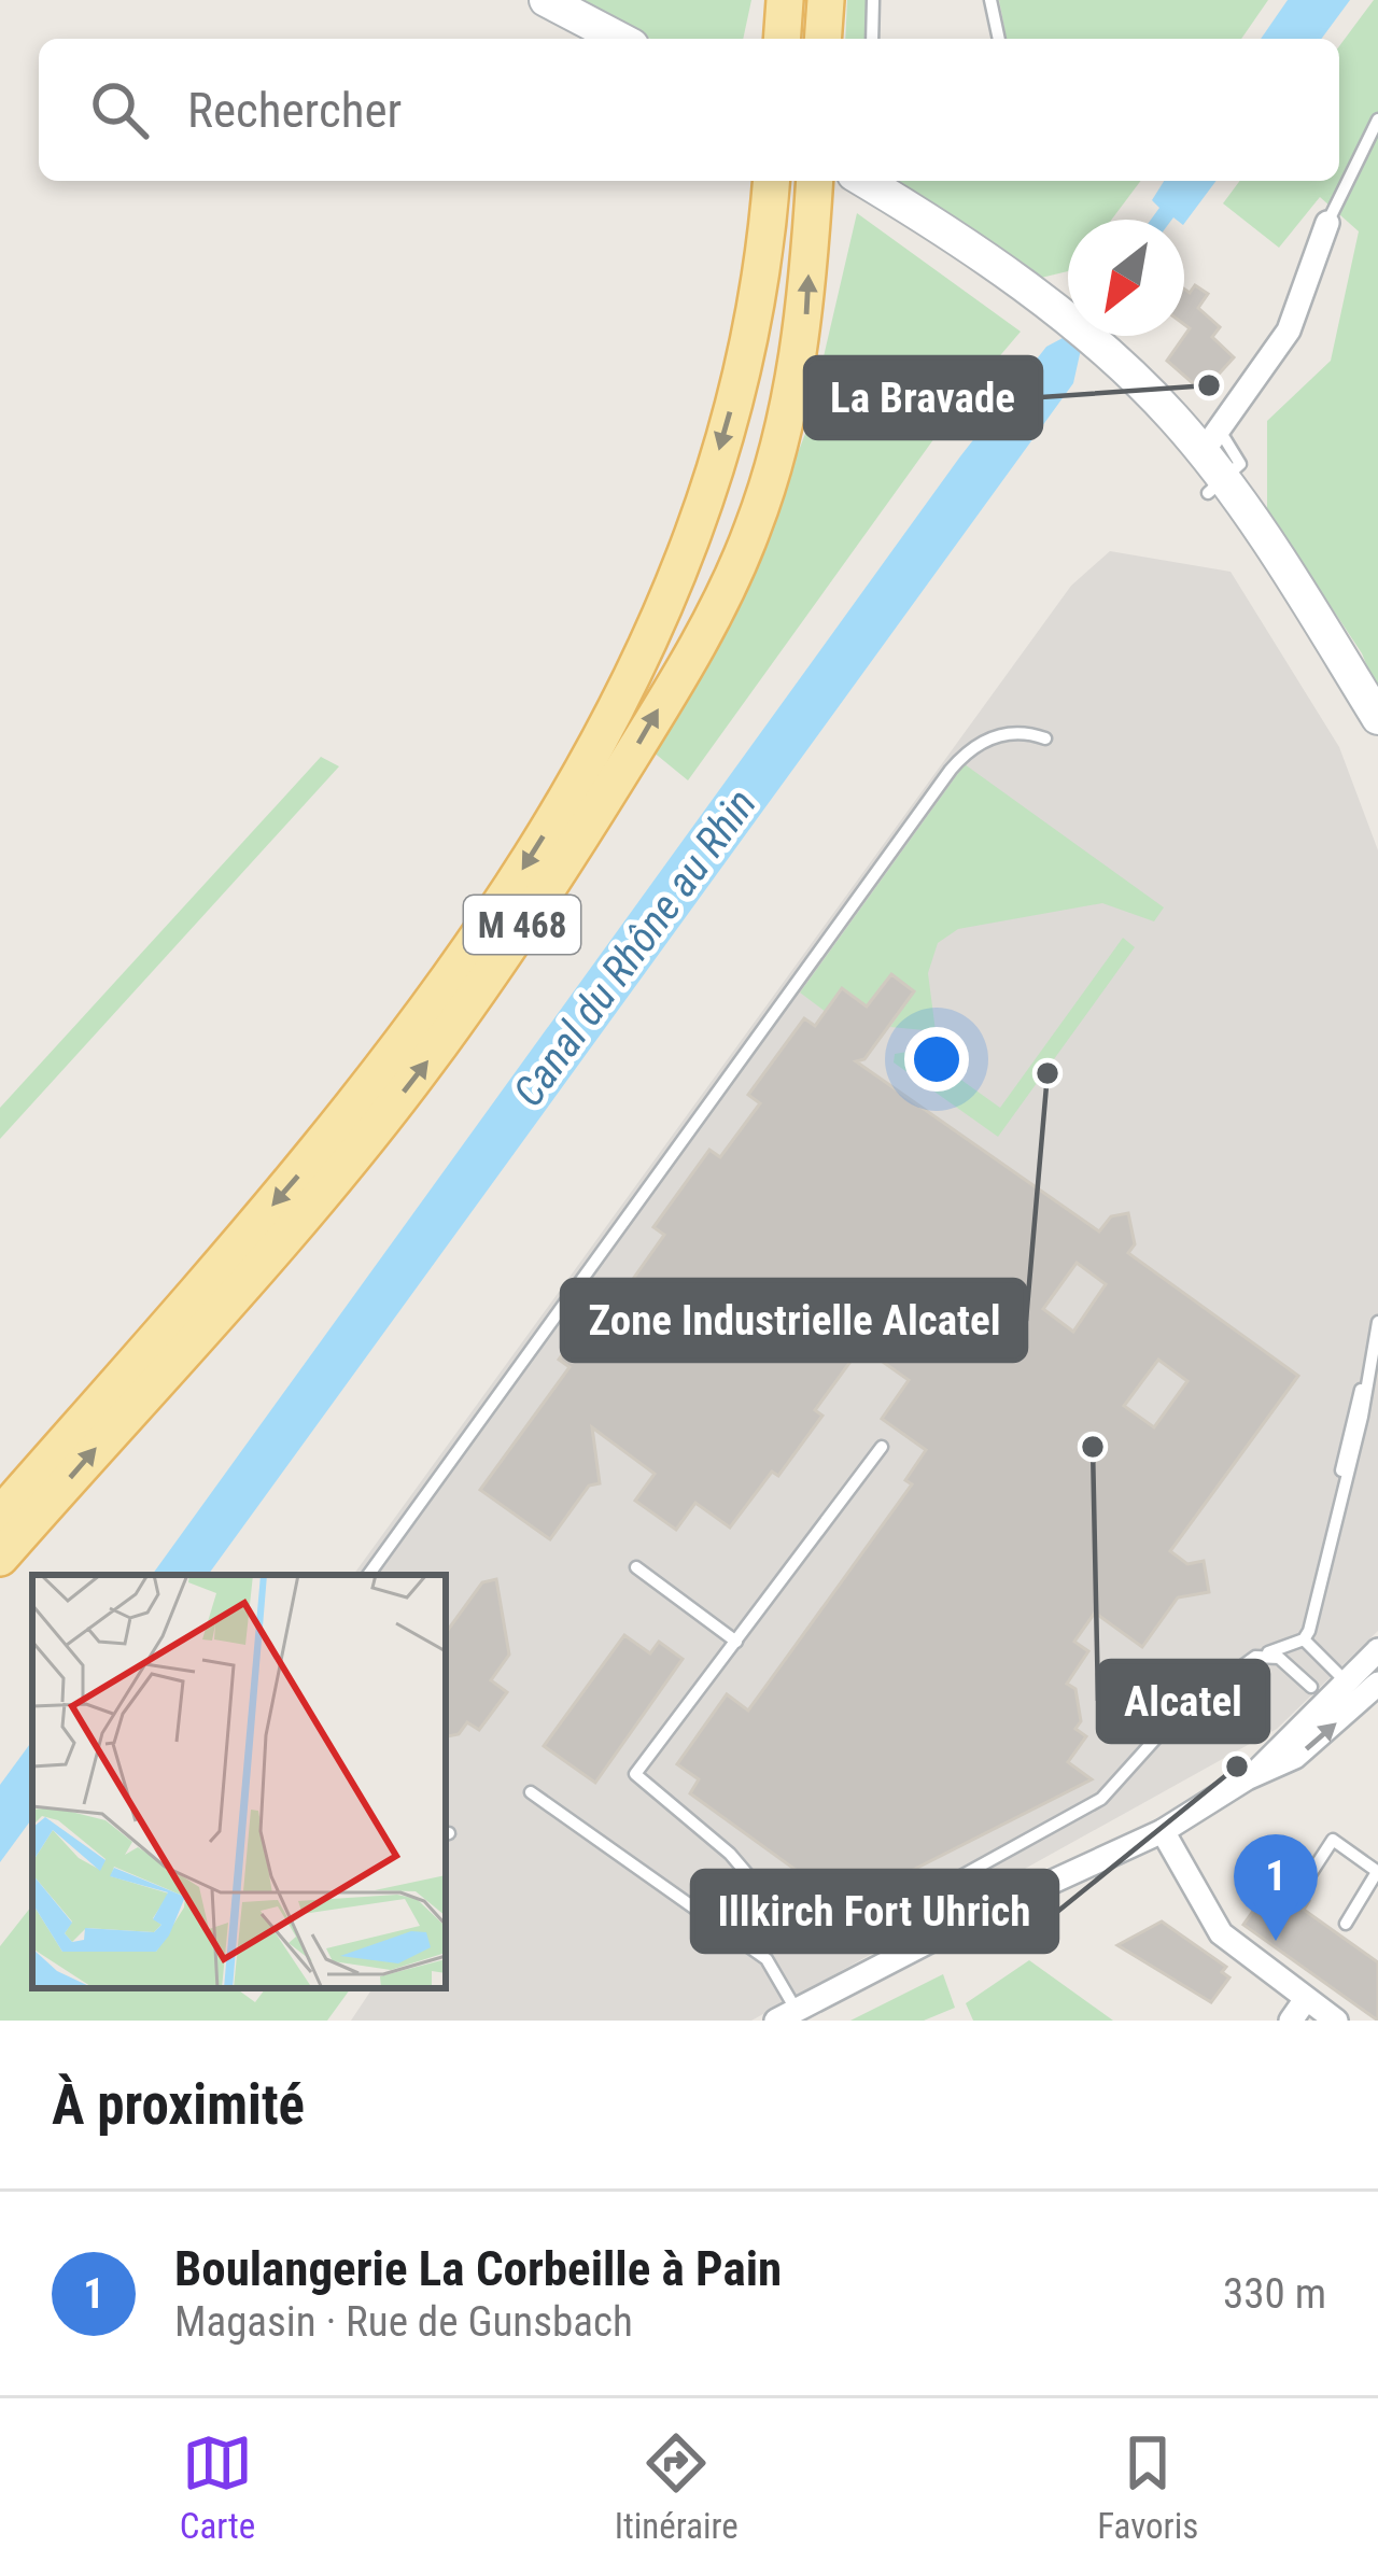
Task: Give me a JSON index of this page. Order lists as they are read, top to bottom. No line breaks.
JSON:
{"streets":{"main road":["M 468"]},"water":["Canal du Rhône au Rhin"],"places":["La Bravade","Zone Industrielle Alcatel","Alcatel","Illkirch Fort Uhrich"],"north":"bottom left","page":{"search":"Rechercher","pins":"1","heading":"À proximité","list":[{"mark":"1","name":"Boulangerie La Corbeille à Pain","note":"Magasin · Rue de Gunsbach","value":"330 m"}],"nav":["Carte","Itinéraire","Favoris"]}}
